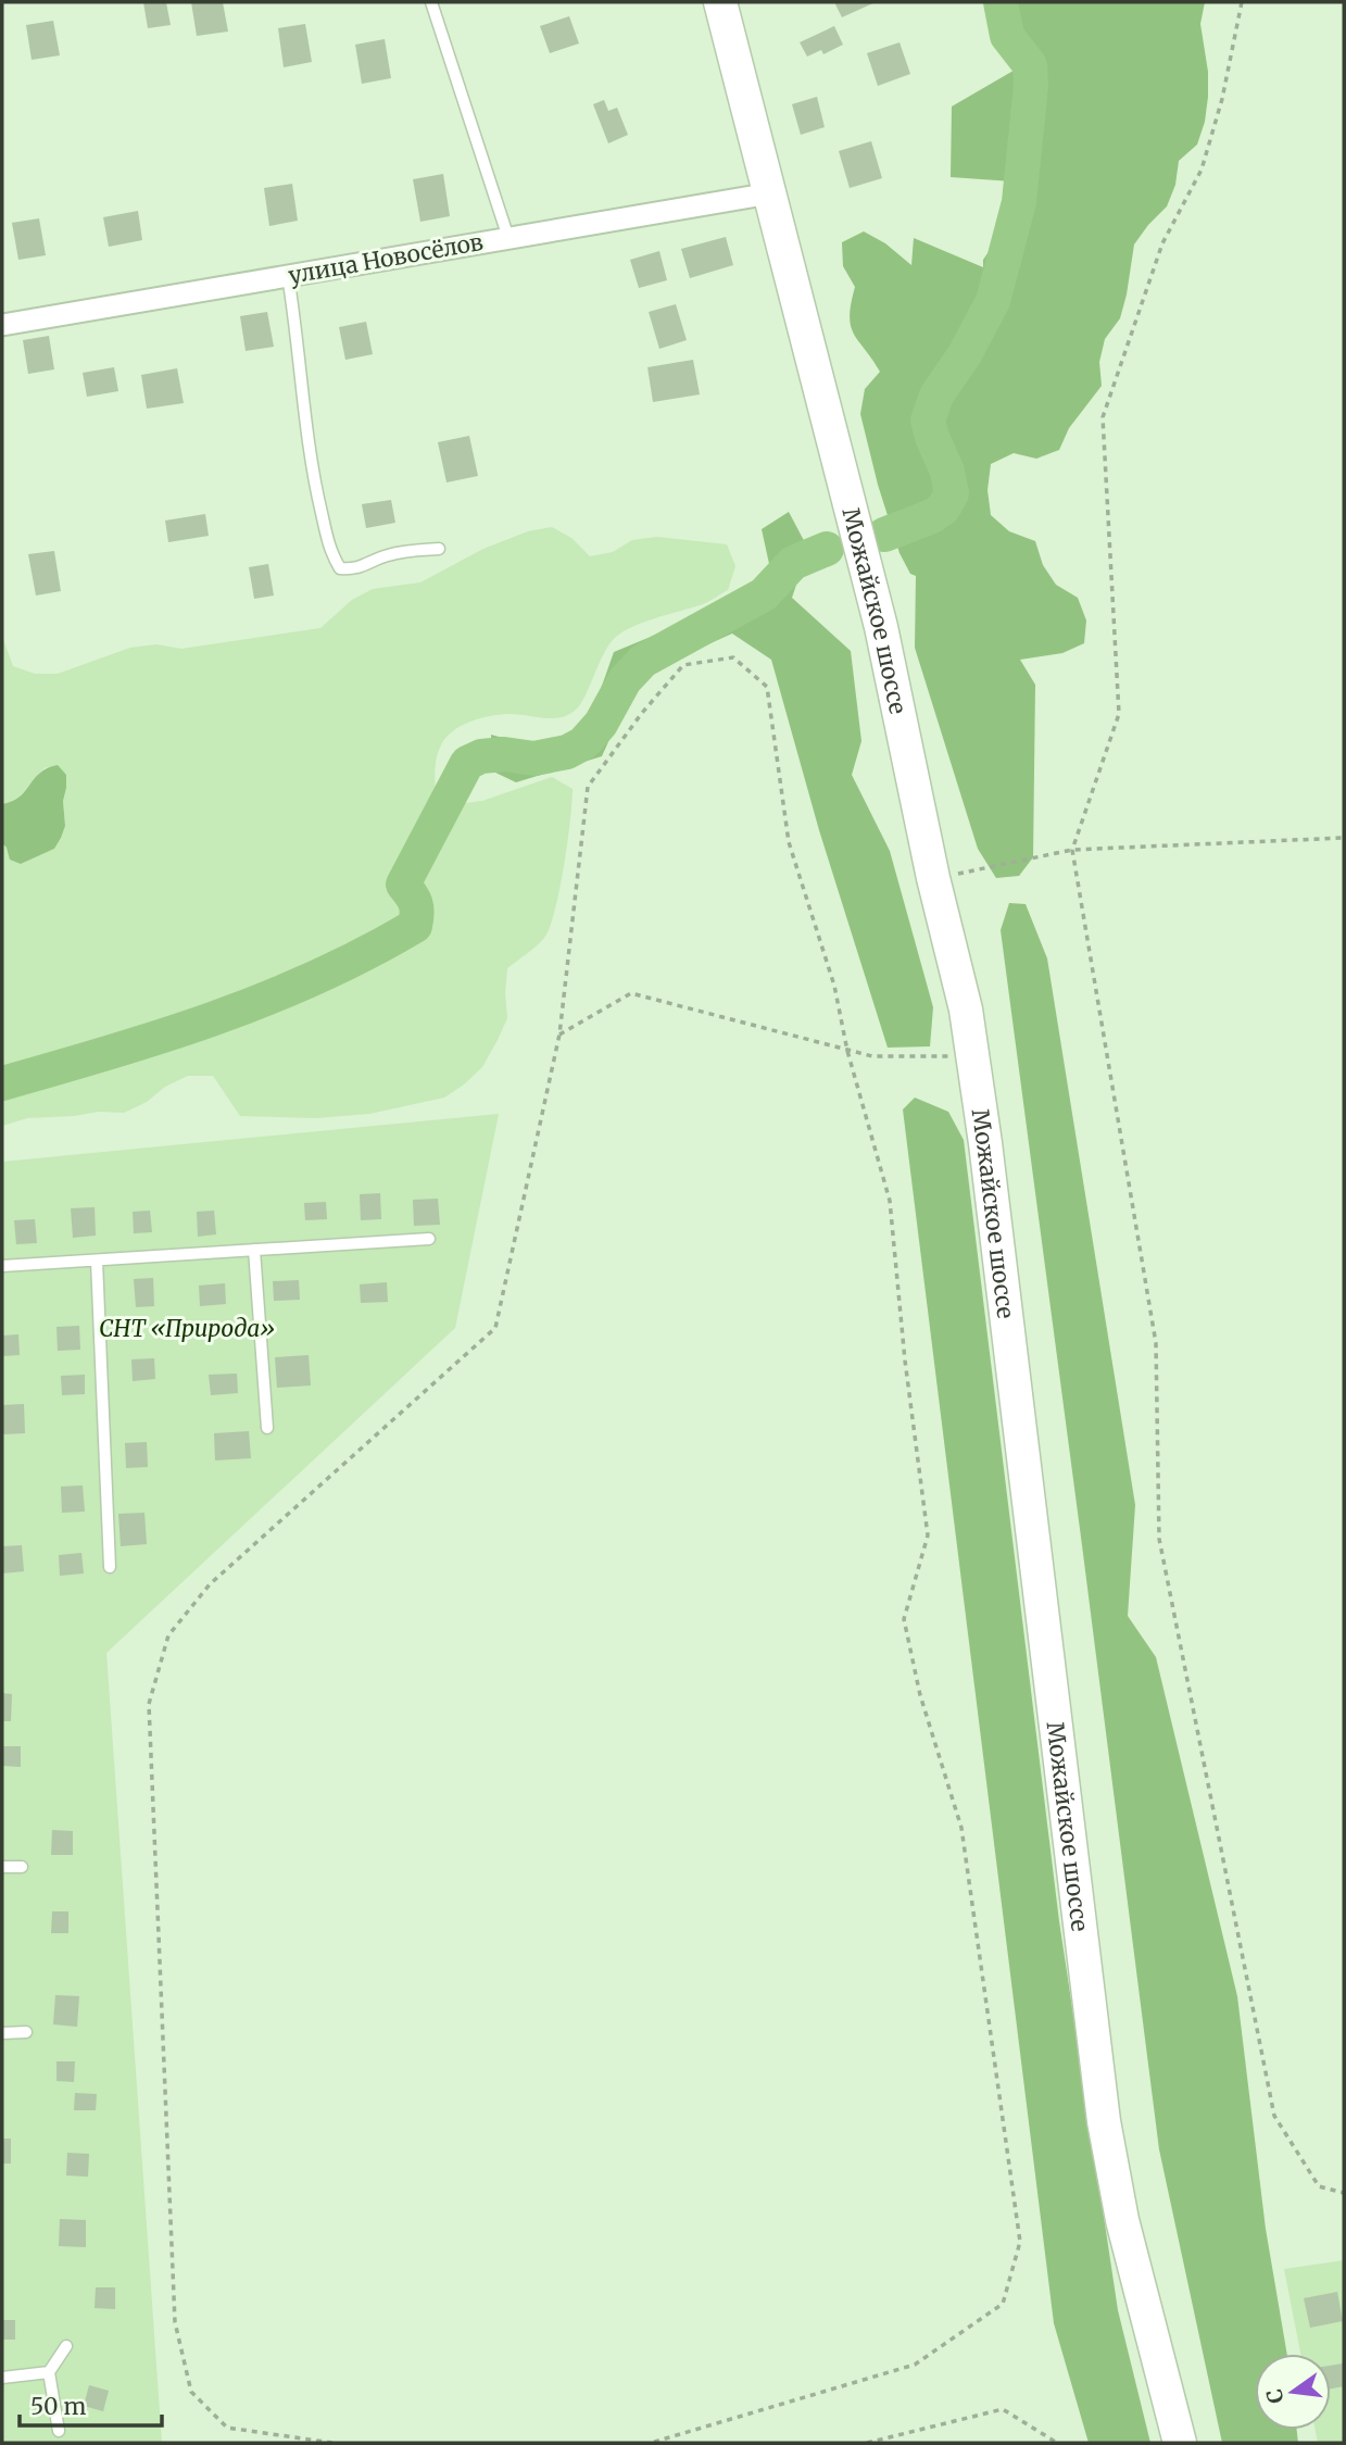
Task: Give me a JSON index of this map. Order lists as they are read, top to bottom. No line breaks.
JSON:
{"streets":{"main road":["Можайское шоссе"],"street":["улица Новосёлов"]},"crossings":[["улица Новосёлов","Можайское шоссе"]],"parks":["СНТ «Природа»"],"scale_bar":"50 m","north":"left"}
